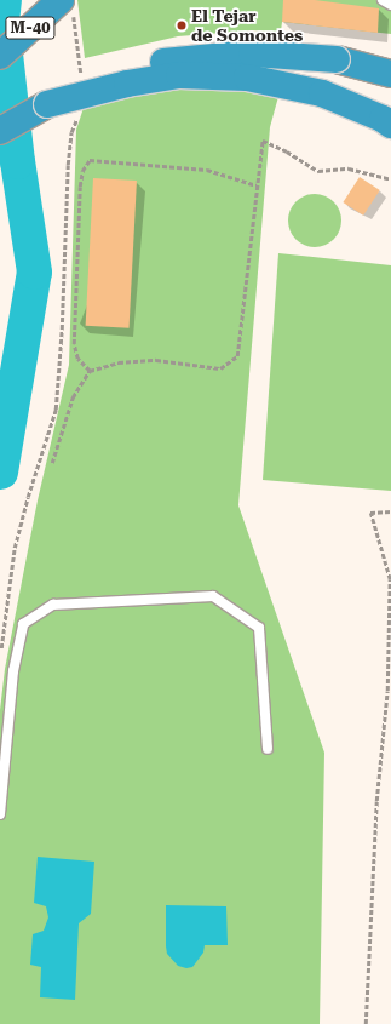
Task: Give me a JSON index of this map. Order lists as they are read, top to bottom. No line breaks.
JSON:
{"streets":{"highway":["M-40"]},"places":["El Tejar de Somontes"]}
